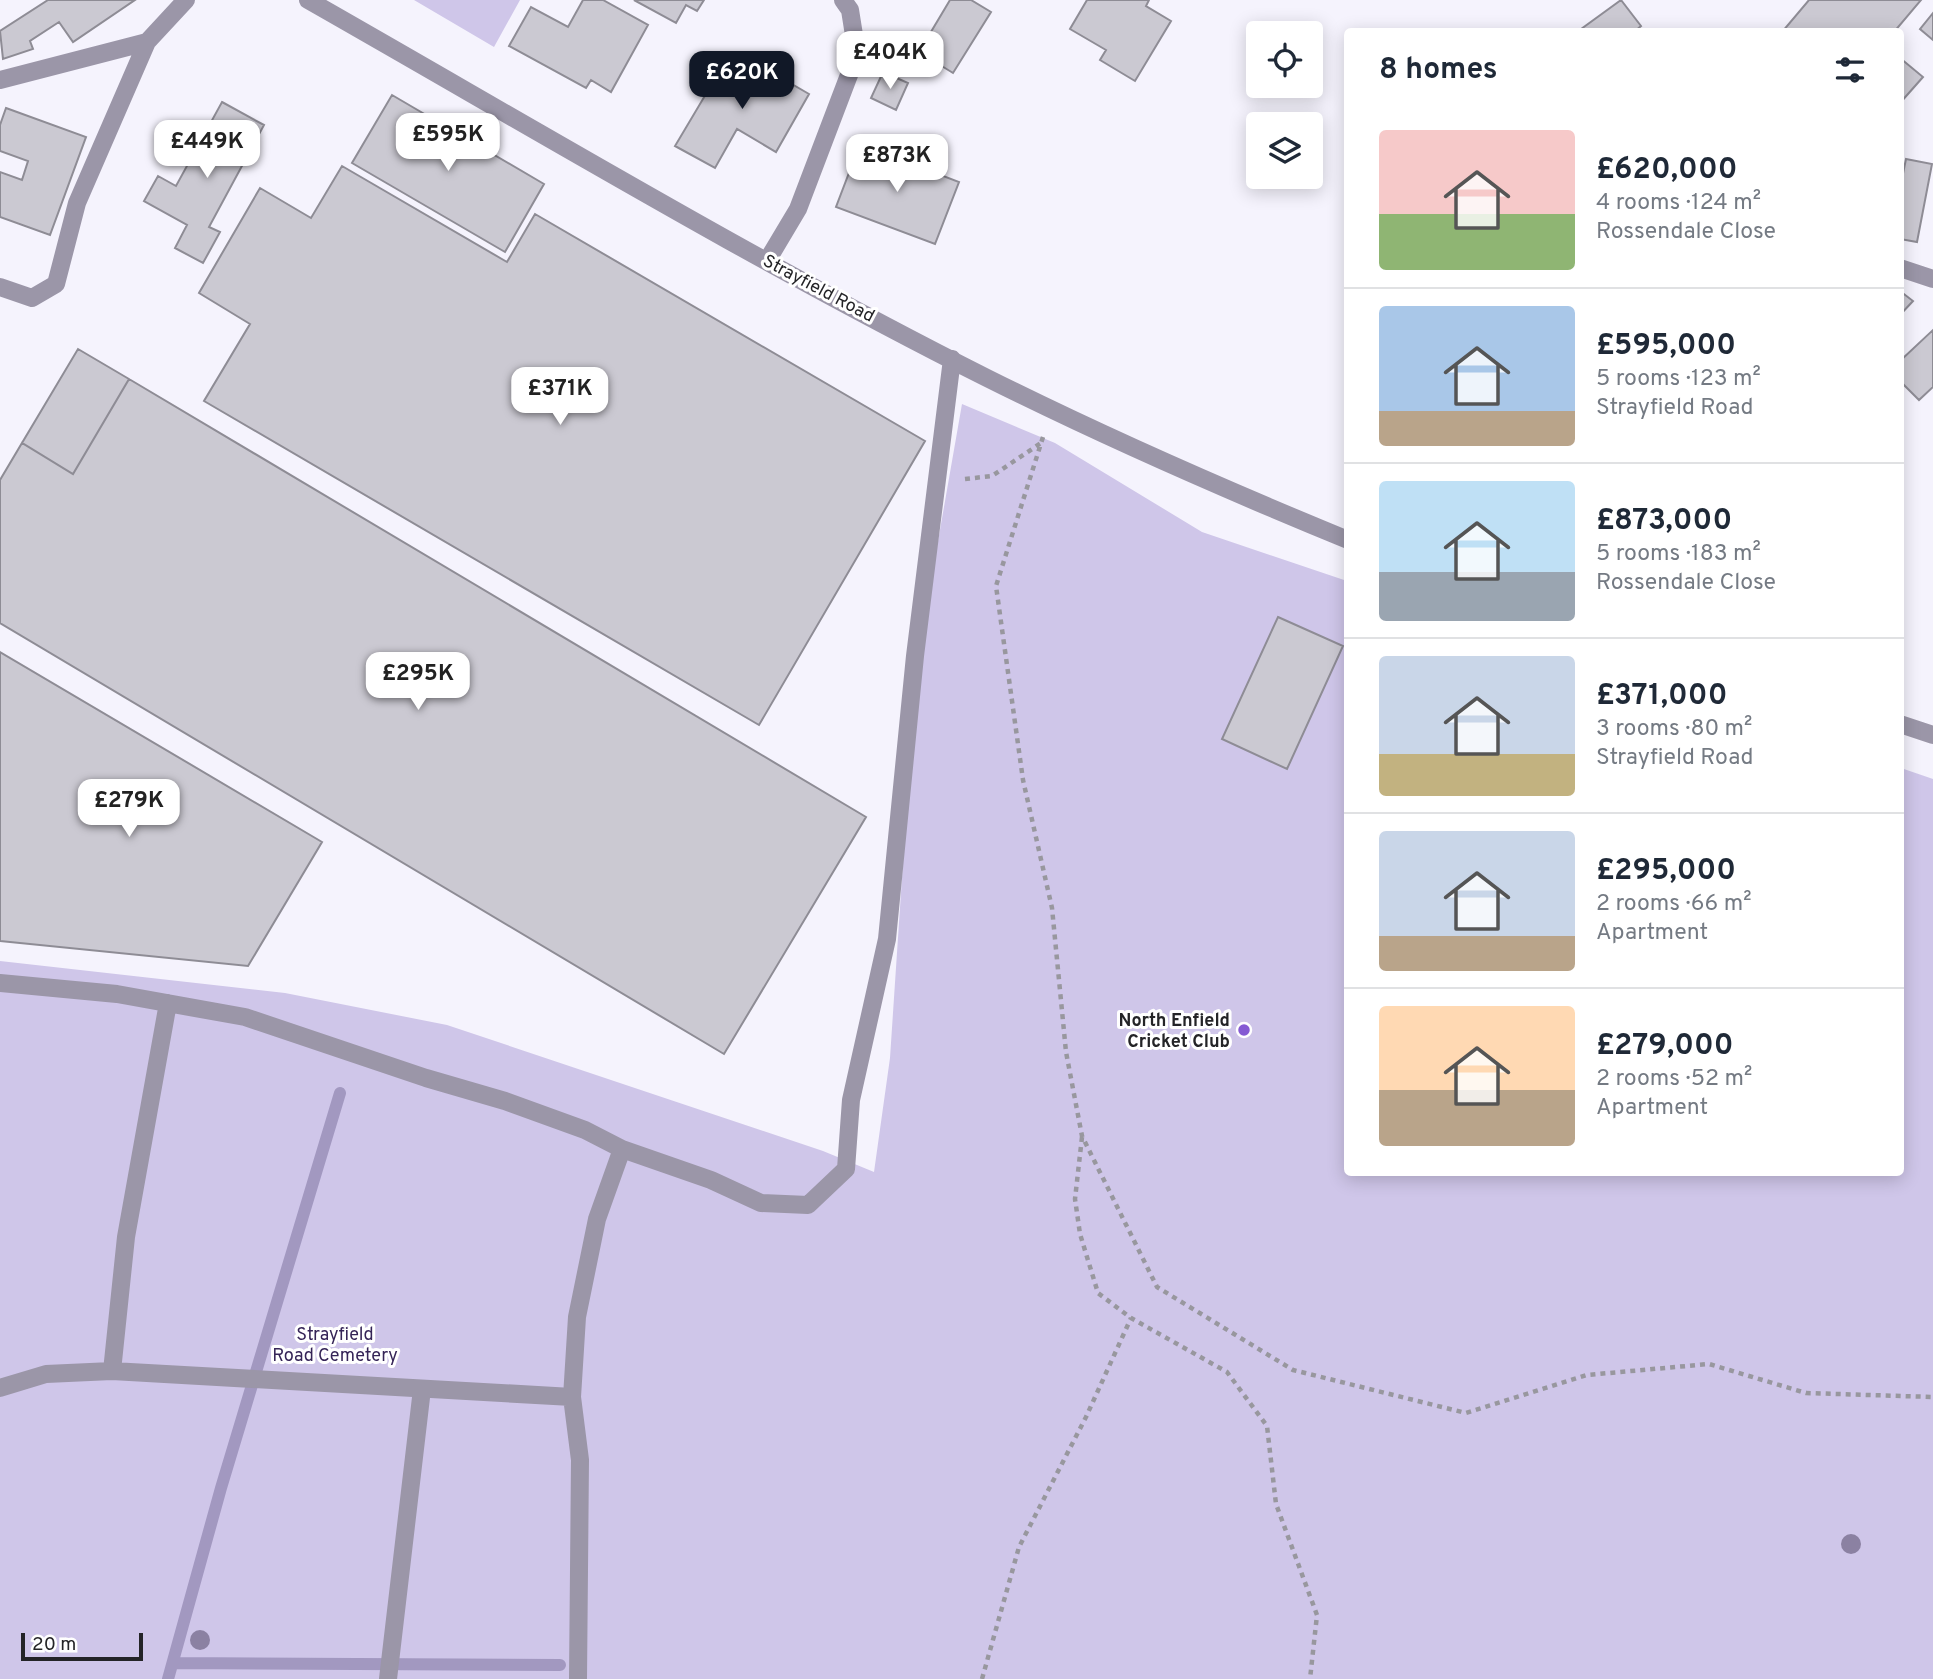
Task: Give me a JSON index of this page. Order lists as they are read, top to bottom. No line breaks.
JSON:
{"streets":{"street":["Strayfield Road"]},"parks":["Strayfield Road Cemetery"],"places":["North Enfield Cricket Club"],"scale_bar":"20 m","page":{"heading":"8 homes","price":["£404K","£620K","£595K","£449K","£873K","£371K","£295K","£279K"],"list":[{"name":"£620,000","note":"4 rooms · 124 m² · Rossendale Close"},{"name":"£595,000","note":"5 rooms · 123 m² · Strayfield Road"},{"name":"£873,000","note":"5 rooms · 183 m² · Rossendale Close"},{"name":"£371,000","note":"3 rooms · 80 m² · Strayfield Road"},{"name":"£295,000","note":"2 rooms · 66 m² · Apartment"},{"name":"£279,000","note":"2 rooms · 52 m² · Apartment"}],"scale":"20 m"}}
